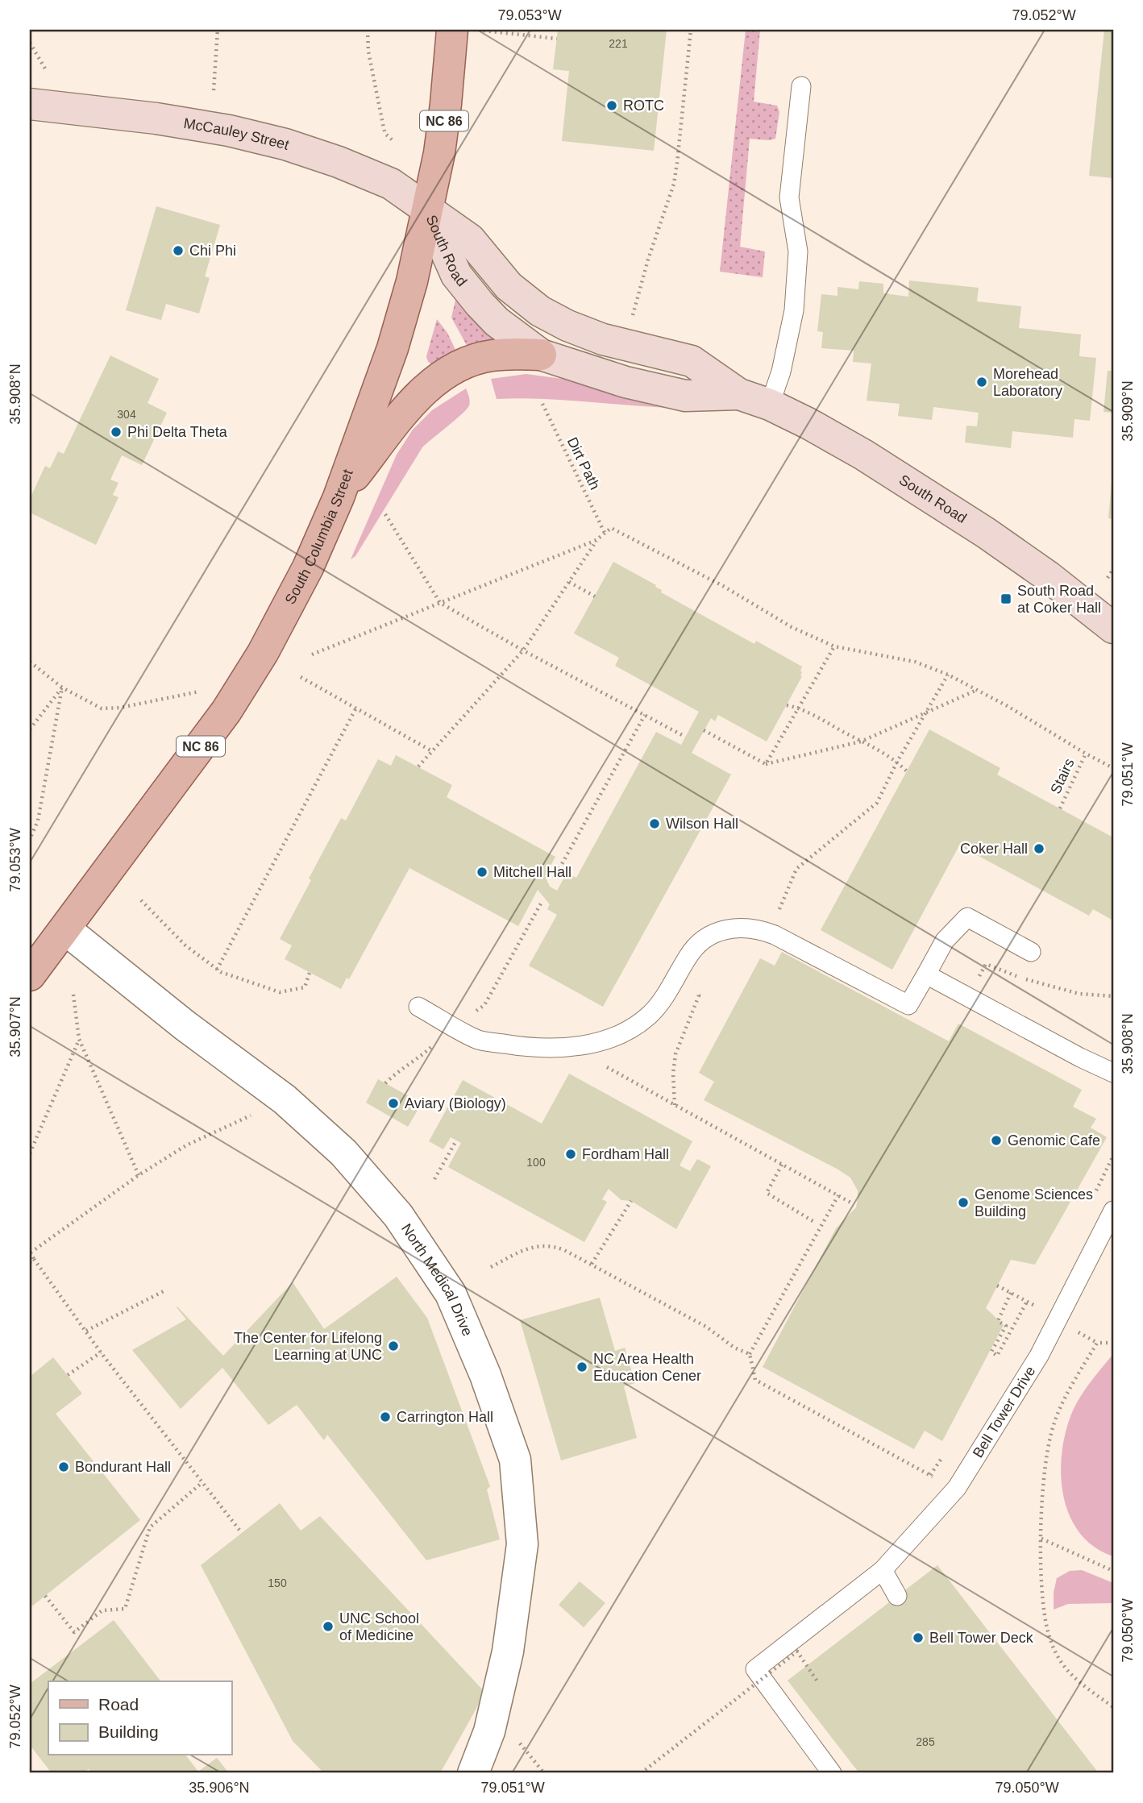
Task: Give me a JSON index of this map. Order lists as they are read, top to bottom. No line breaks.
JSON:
{"streets":{"main road":["NC 86","McCauley Street","South Road","South Columbia Street"],"street":["North Medical Drive"],"lane":["Bell Tower Drive"],"path":["Dirt Path","Stairs"]},"crossings":[["McCauley Street","South Road"],["McCauley Street","South Columbia Street"],["South Road","South Columbia Street"],["South Columbia Street","North Medical Drive"]],"places":{"other":["ROTC","Chi Phi","Morehead Laboratory","Phi Delta Theta","Wilson Hall","Coker Hall","Mitchell Hall","Aviary (Biology)","Genomic Cafe","Fordham Hall","Genome Sciences Building","The Center for Lifelong Learning at UNC","NC Area Health Education Cener","Carrington Hall","Bondurant Hall","UNC School of Medicine","Bell Tower Deck"],"transit":["South Road at Coker Hall"]},"house_numbers":["221","304","100","150","285"],"legend":["Road","Building"],"coordinates":["79.053°W","79.052°W","35.908°N","35.909°N","79.051°W","35.907°N","79.050°W","35.906°N"]}
